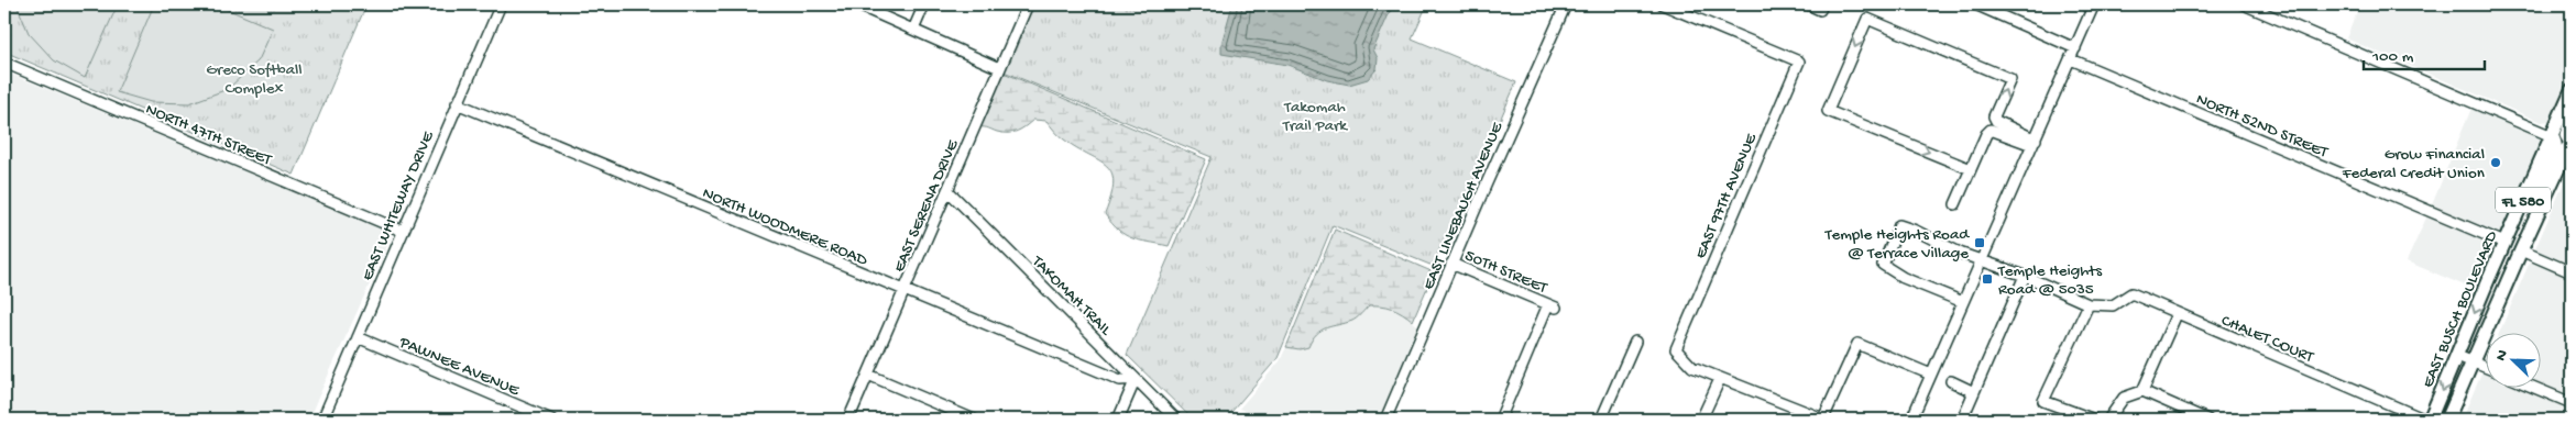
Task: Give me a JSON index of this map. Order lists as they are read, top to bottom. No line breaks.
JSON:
{"streets":{"main road":["FL 580","EAST BUSCH BOULEVARD"],"street":["NORTH 52ND STREET","NORTH 47TH STREET","EAST 97TH AVENUE","EAST WHITEWAY DRIVE","EAST SERENA DRIVE","EAST LINEBAUGH AVENUE","NORTH WOODMERE ROAD","50TH STREET","TAKOMAH TRAIL","CHALET COURT","PAWNEE AVENUE"]},"crossings":[["NORTH 52ND STREET","EAST BUSCH BOULEVARD"],["NORTH 47TH STREET","EAST WHITEWAY DRIVE"],["EAST WHITEWAY DRIVE","NORTH WOODMERE ROAD"],["EAST WHITEWAY DRIVE","PAWNEE AVENUE"],["EAST SERENA DRIVE","NORTH WOODMERE ROAD"],["EAST SERENA DRIVE","TAKOMAH TRAIL"],["EAST LINEBAUGH AVENUE","50TH STREET"],["NORTH WOODMERE ROAD","TAKOMAH TRAIL"]],"parks":["Greco Softball Complex","Takomah Trail Park"],"places":{"other":["Grow Financial Federal Credit Union"],"transit":["Temple Heights Road @ Terrace Village","Temple Heights Road @ 5035"]},"scale_bar":"100 m","north":"top left"}
